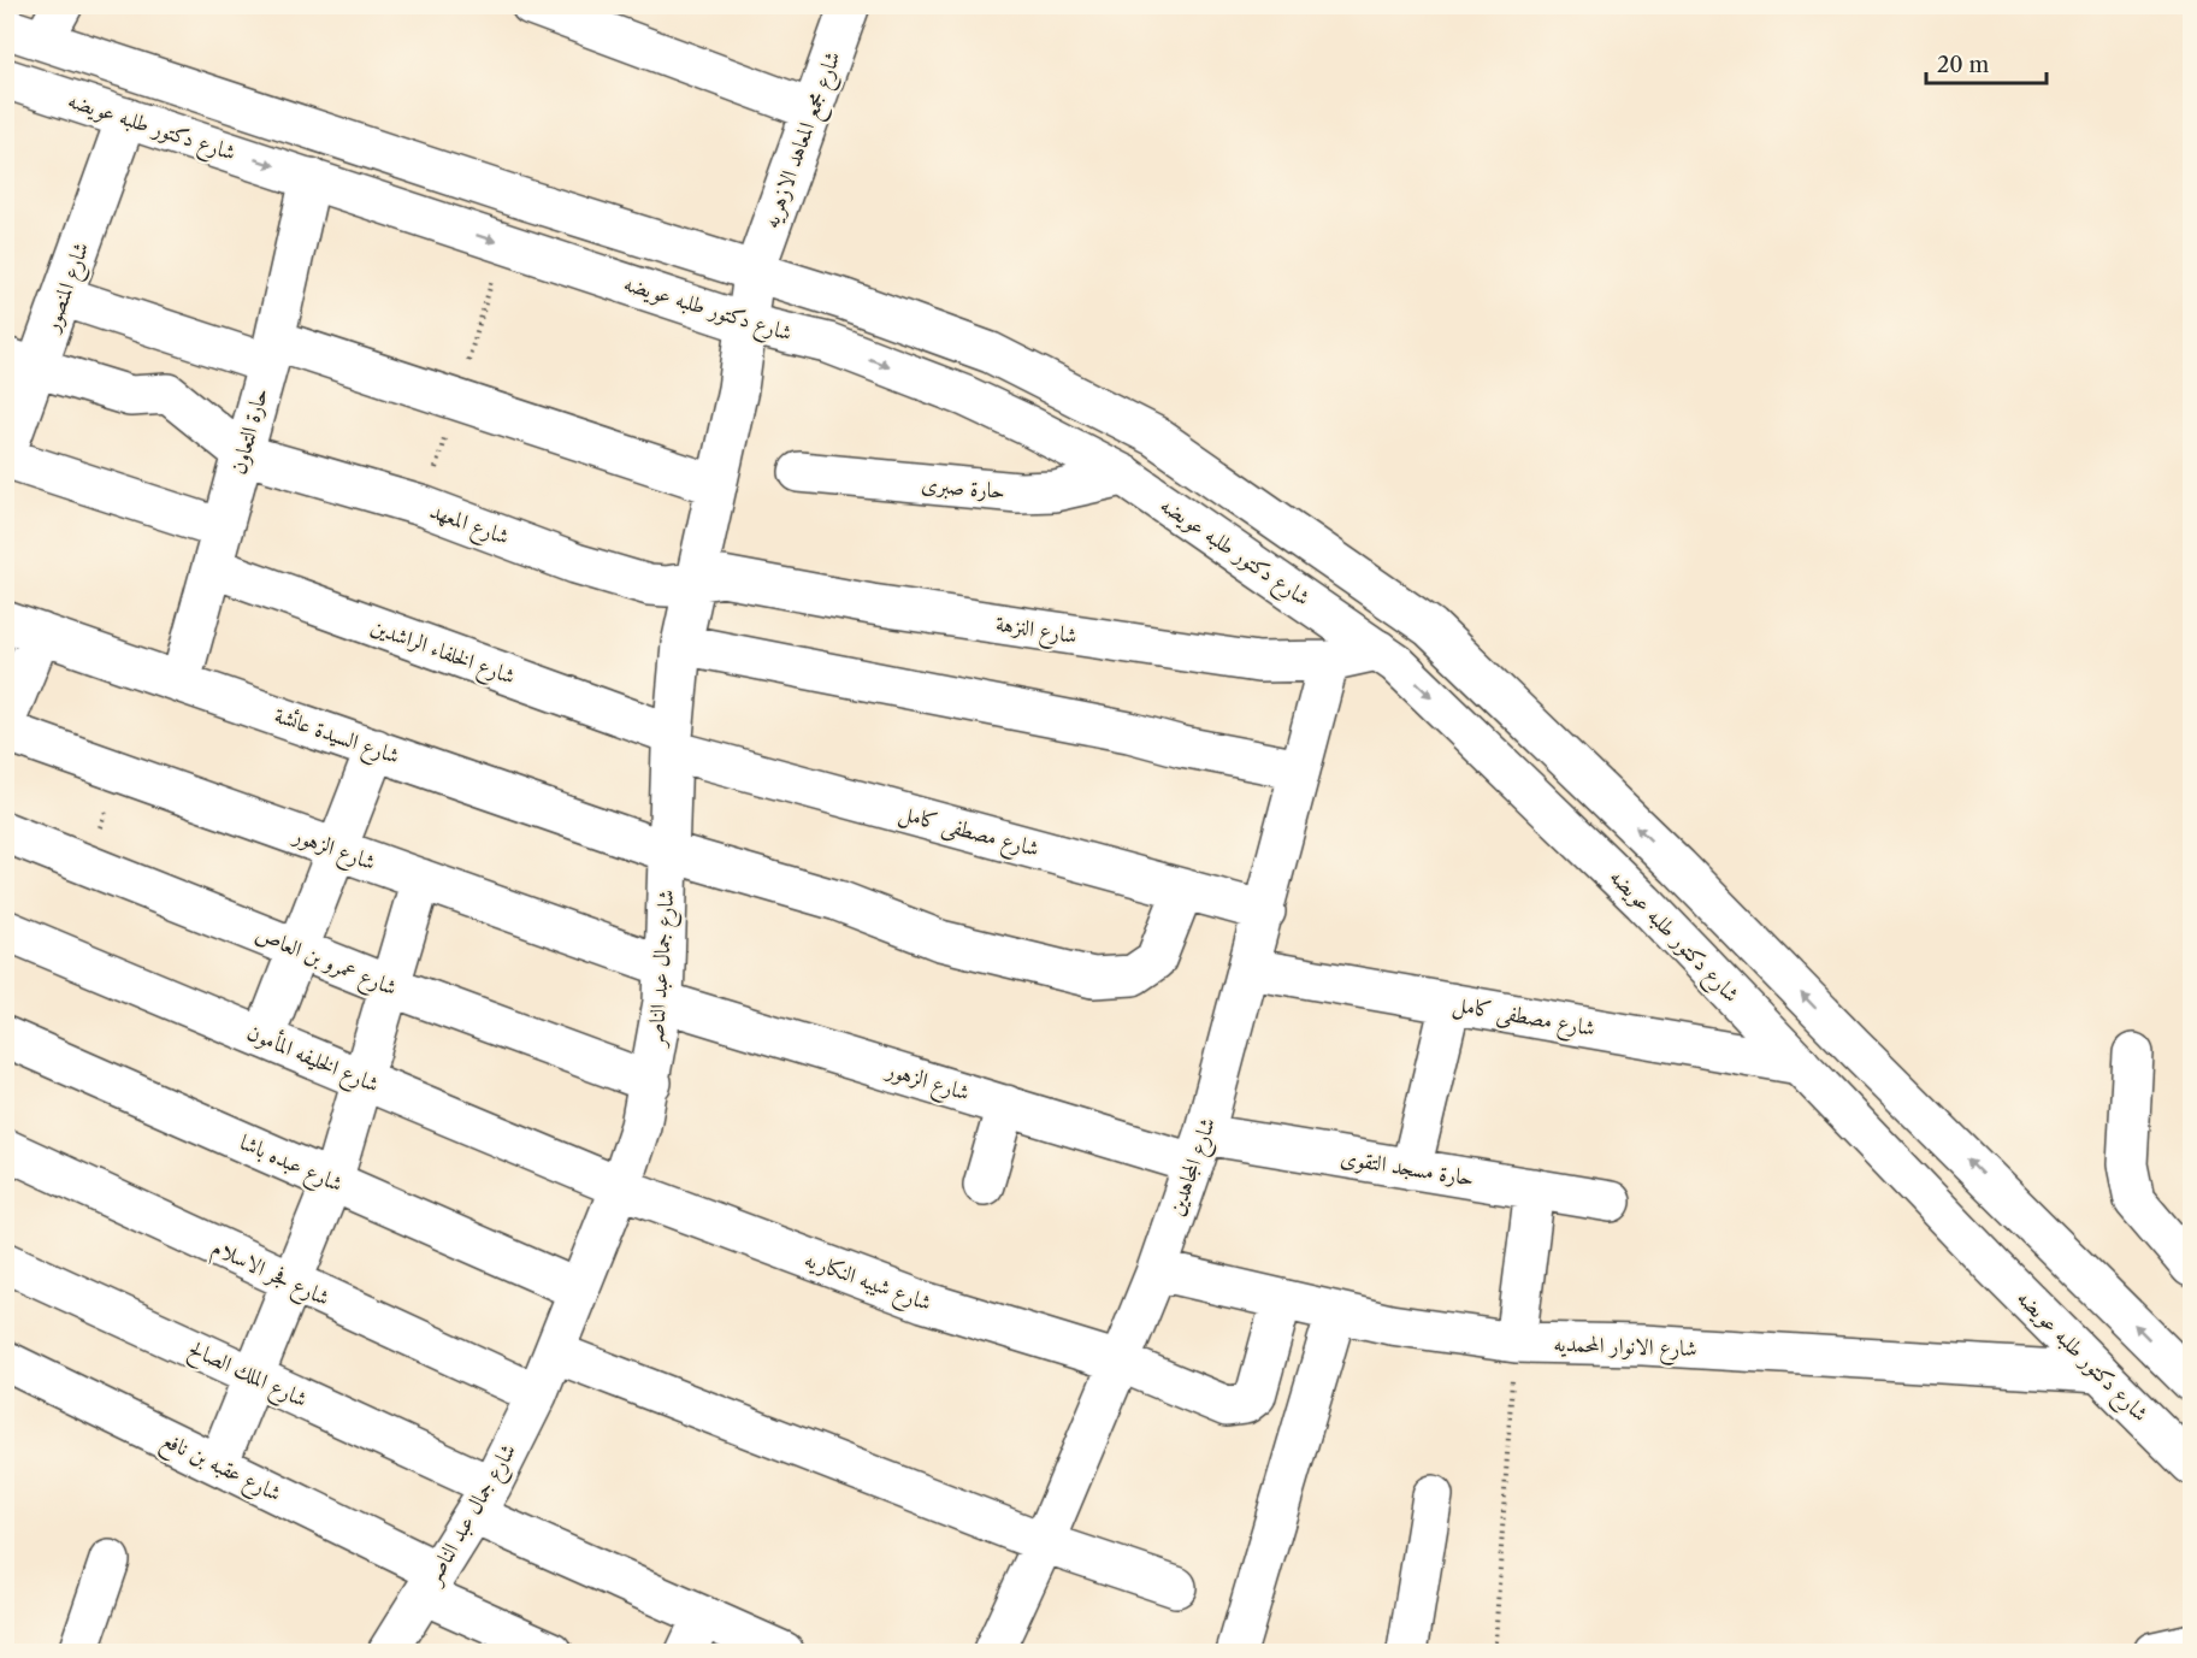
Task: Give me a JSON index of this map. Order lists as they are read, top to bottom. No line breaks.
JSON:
{"streets":{"street":["شارع دكتور طلبه عويضه","شارع مجمع المعاهد الازهريه","شارع المنصور","حارة التعاون","حارة صبرى","شارع المعهد","شارع النزهة","شارع الخلفاء الراشدين","شارع السيدة عائشة","شارع مصطفى كامل","شارع الزهور","شارع عمرو بن العاص","شارع جمال عبد الناصر","شارع الخليفه المأمون","شارع عبده باشا","شارع المجاهدين","حارة مسجد التقوى","شارع فجر الاسلام","شارع شيبه النكاريه","شارع الانوار المحمديه","شارع الملك الصالح","شارع عقبه بن نافع"]},"crossings":[["شارع دكتور طلبه عويضه","شارع المنصور"],["شارع دكتور طلبه عويضه","حارة التعاون"],["شارع دكتور طلبه عويضه","حارة صبرى"],["شارع دكتور طلبه عويضه","شارع النزهة"],["شارع دكتور طلبه عويضه","شارع مصطفى كامل"],["شارع دكتور طلبه عويضه","شارع جمال عبد الناصر"],["شارع دكتور طلبه عويضه","شارع الانوار المحمديه"],["شارع مجمع المعاهد الازهريه","شارع جمال عبد الناصر"],["حارة التعاون","شارع المعهد"],["حارة التعاون","شارع الخلفاء الراشدين"],["حارة التعاون","شارع السيدة عائشة"],["شارع المعهد","شارع النزهة"],["شارع المعهد","شارع جمال عبد الناصر"],["شارع النزهة","شارع جمال عبد الناصر"],["شارع النزهة","شارع المجاهدين"],["شارع الخلفاء الراشدين","شارع مصطفى كامل"],["شارع الخلفاء الراشدين","شارع جمال عبد الناصر"],["شارع السيدة عائشة","شارع مصطفى كامل"],["شارع السيدة عائشة","شارع جمال عبد الناصر"],["شارع مصطفى كامل","شارع جمال عبد الناصر"],["شارع مصطفى كامل","شارع المجاهدين"],["شارع الزهور","شارع جمال عبد الناصر"],["شارع الزهور","شارع المجاهدين"],["شارع الزهور","حارة مسجد التقوى"],["شارع عمرو بن العاص","شارع جمال عبد الناصر"],["شارع جمال عبد الناصر","شارع الخليفه المأمون"],["شارع جمال عبد الناصر","شارع عبده باشا"],["شارع جمال عبد الناصر","شارع فجر الاسلام"],["شارع جمال عبد الناصر","شارع شيبه النكاريه"],["شارع جمال عبد الناصر","شارع الملك الصالح"],["شارع جمال عبد الناصر","شارع عقبه بن نافع"],["شارع الخليفه المأمون","شارع شيبه النكاريه"],["شارع المجاهدين","حارة مسجد التقوى"],["شارع المجاهدين","شارع شيبه النكاريه"],["شارع المجاهدين","شارع الانوار المحمديه"],["شارع شيبه النكاريه","شارع الانوار المحمديه"]],"scale_bar":"20 m"}
